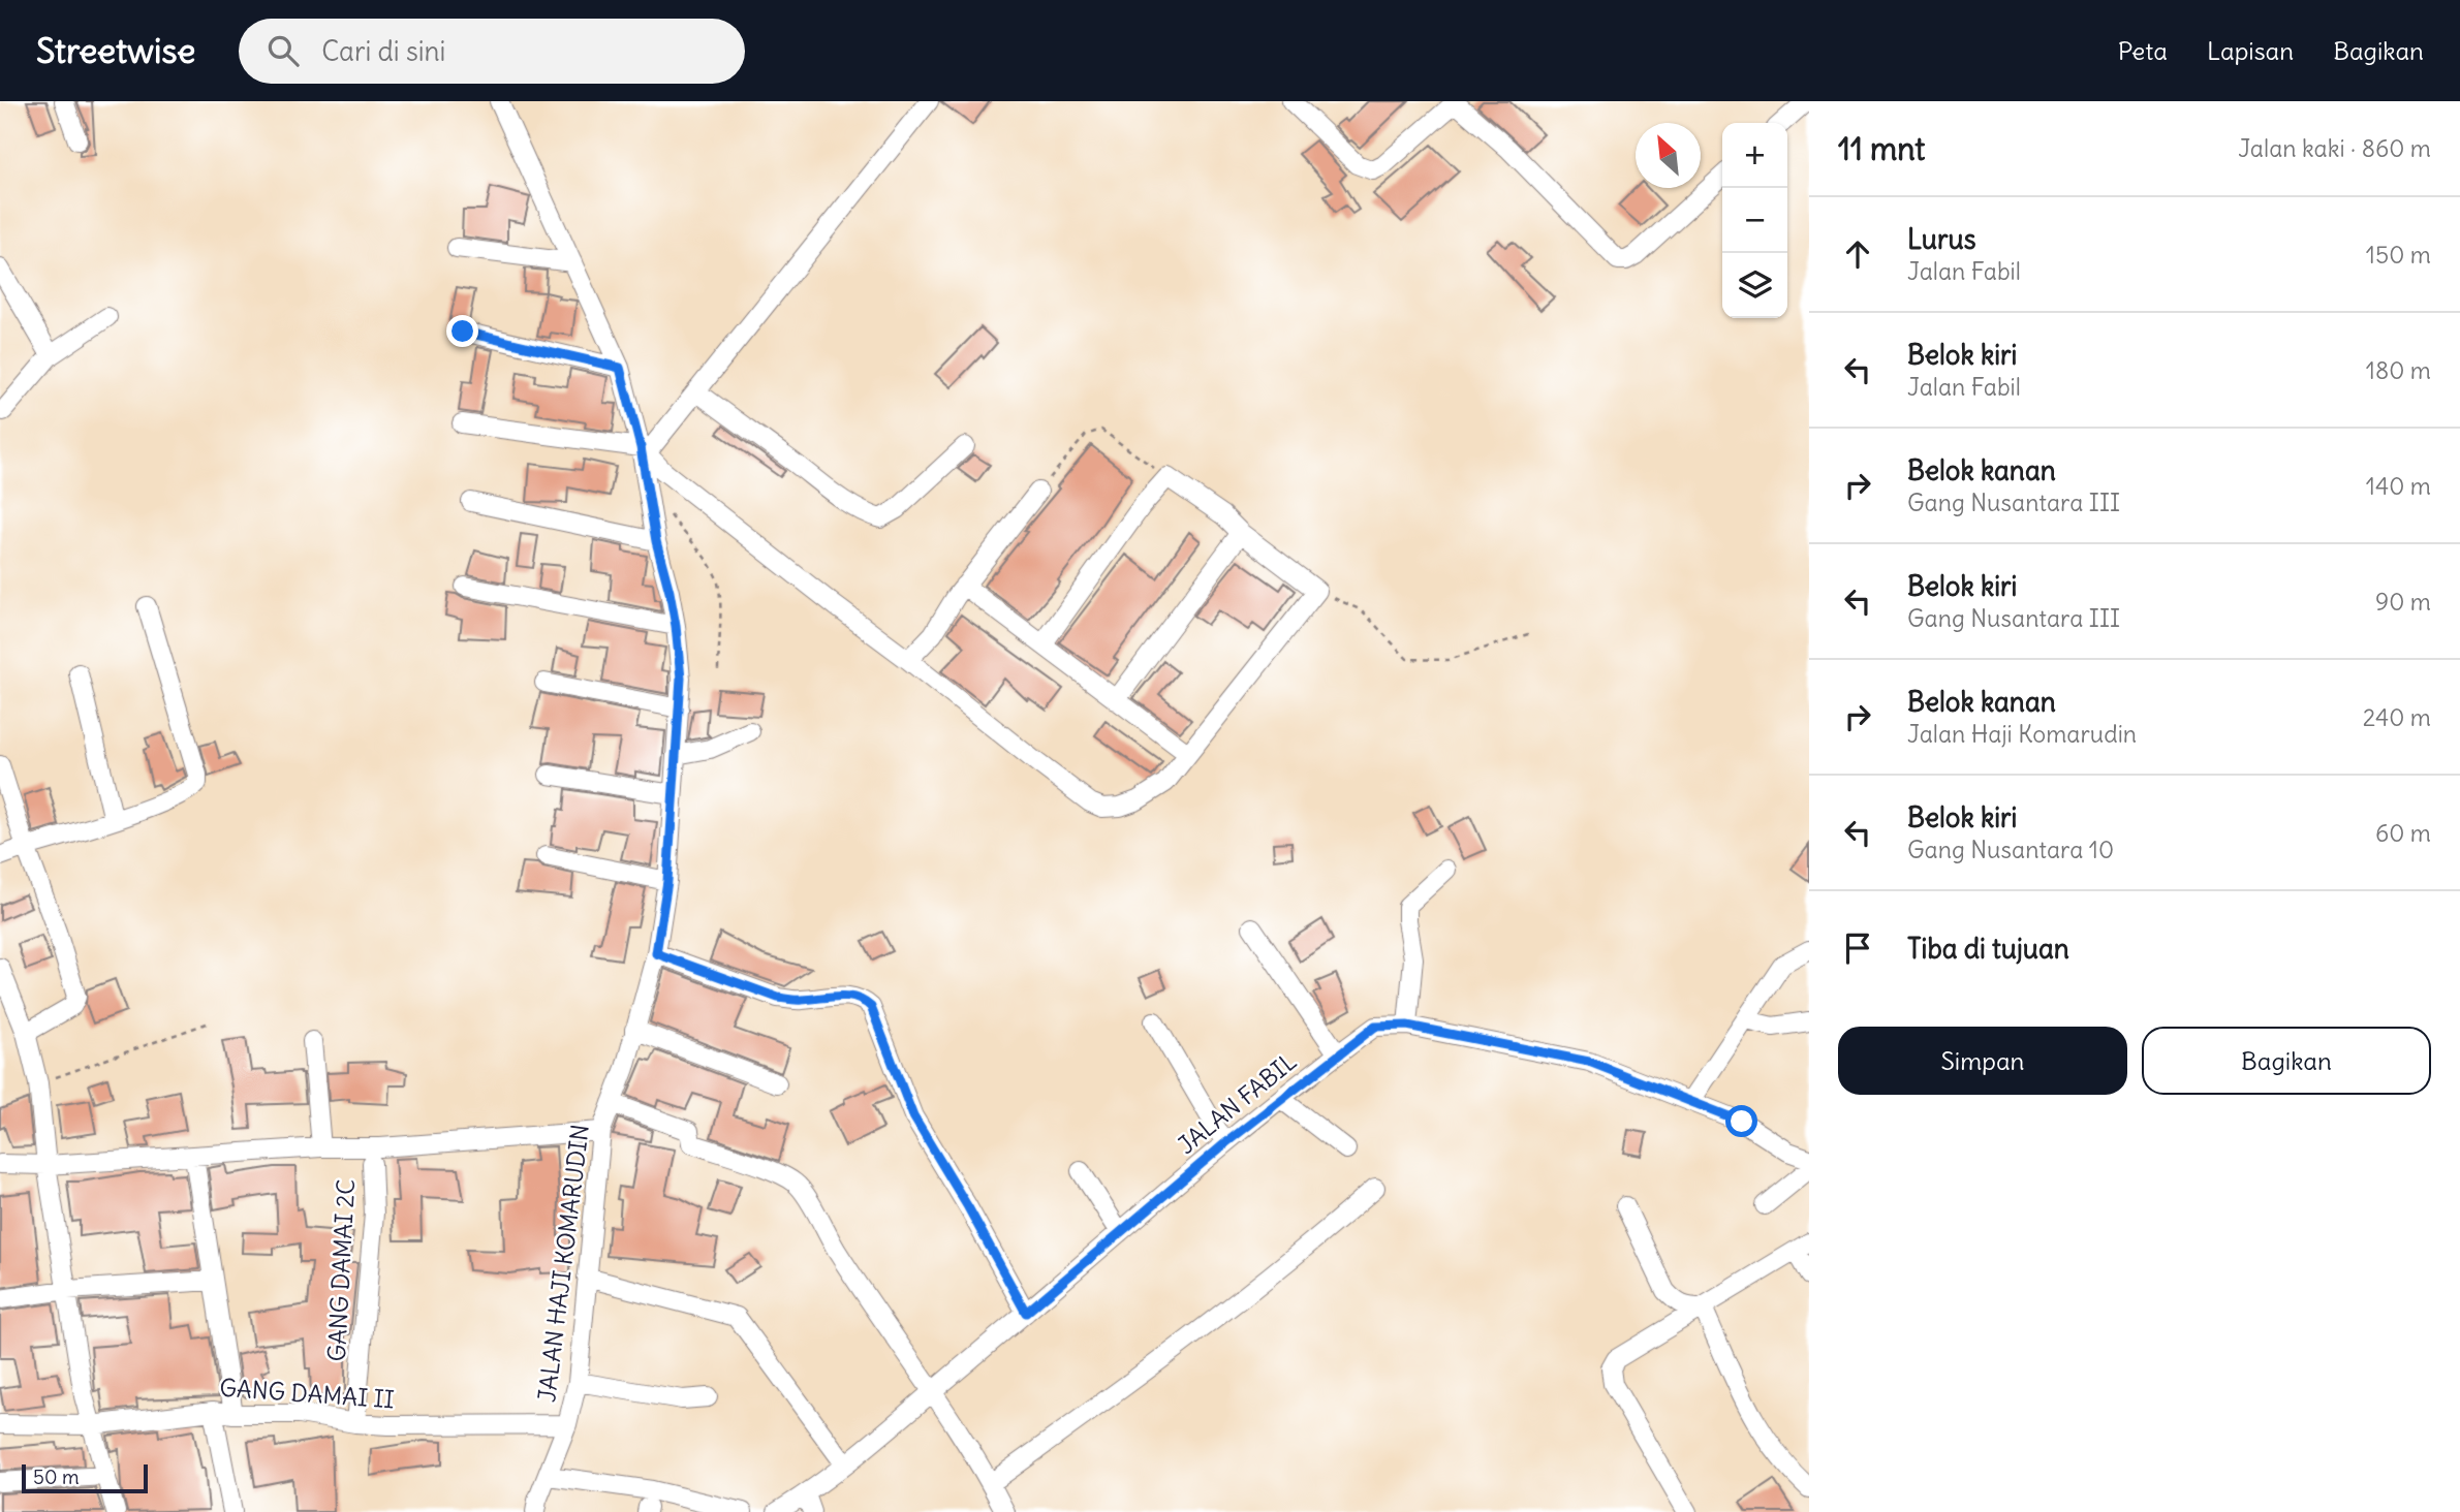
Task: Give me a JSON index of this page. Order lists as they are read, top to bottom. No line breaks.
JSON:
{"streets":{"street":["JALAN FABIL","JALAN HAJI KOMARUDIN","GANG DAMAI 2C","GANG DAMAI II"]},"crossings":[["JALAN HAJI KOMARUDIN","GANG DAMAI II"],["GANG DAMAI 2C","GANG DAMAI II"]],"scale_bar":"50 m","north":"top left","page":{"header":"Streetwise","search":"Cari di sini","nav":["Peta","Lapisan","Bagikan"],"heading":["11 mnt","Jalan kaki · 860 m"],"map_buttons":["+","−"],"list":[["Lurus","Jalan Fabil","150 m"],["Belok kiri","Jalan Fabil","180 m"],["Belok kanan","Gang Nusantara III","140 m"],["Belok kiri","Gang Nusantara III","90 m"],["Belok kanan","Jalan Haji Komarudin","240 m"],["Belok kiri","Gang Nusantara 10","60 m"],"Tiba di tujuan"],"buttons":["Simpan","Bagikan"],"scale":"50 m"}}
